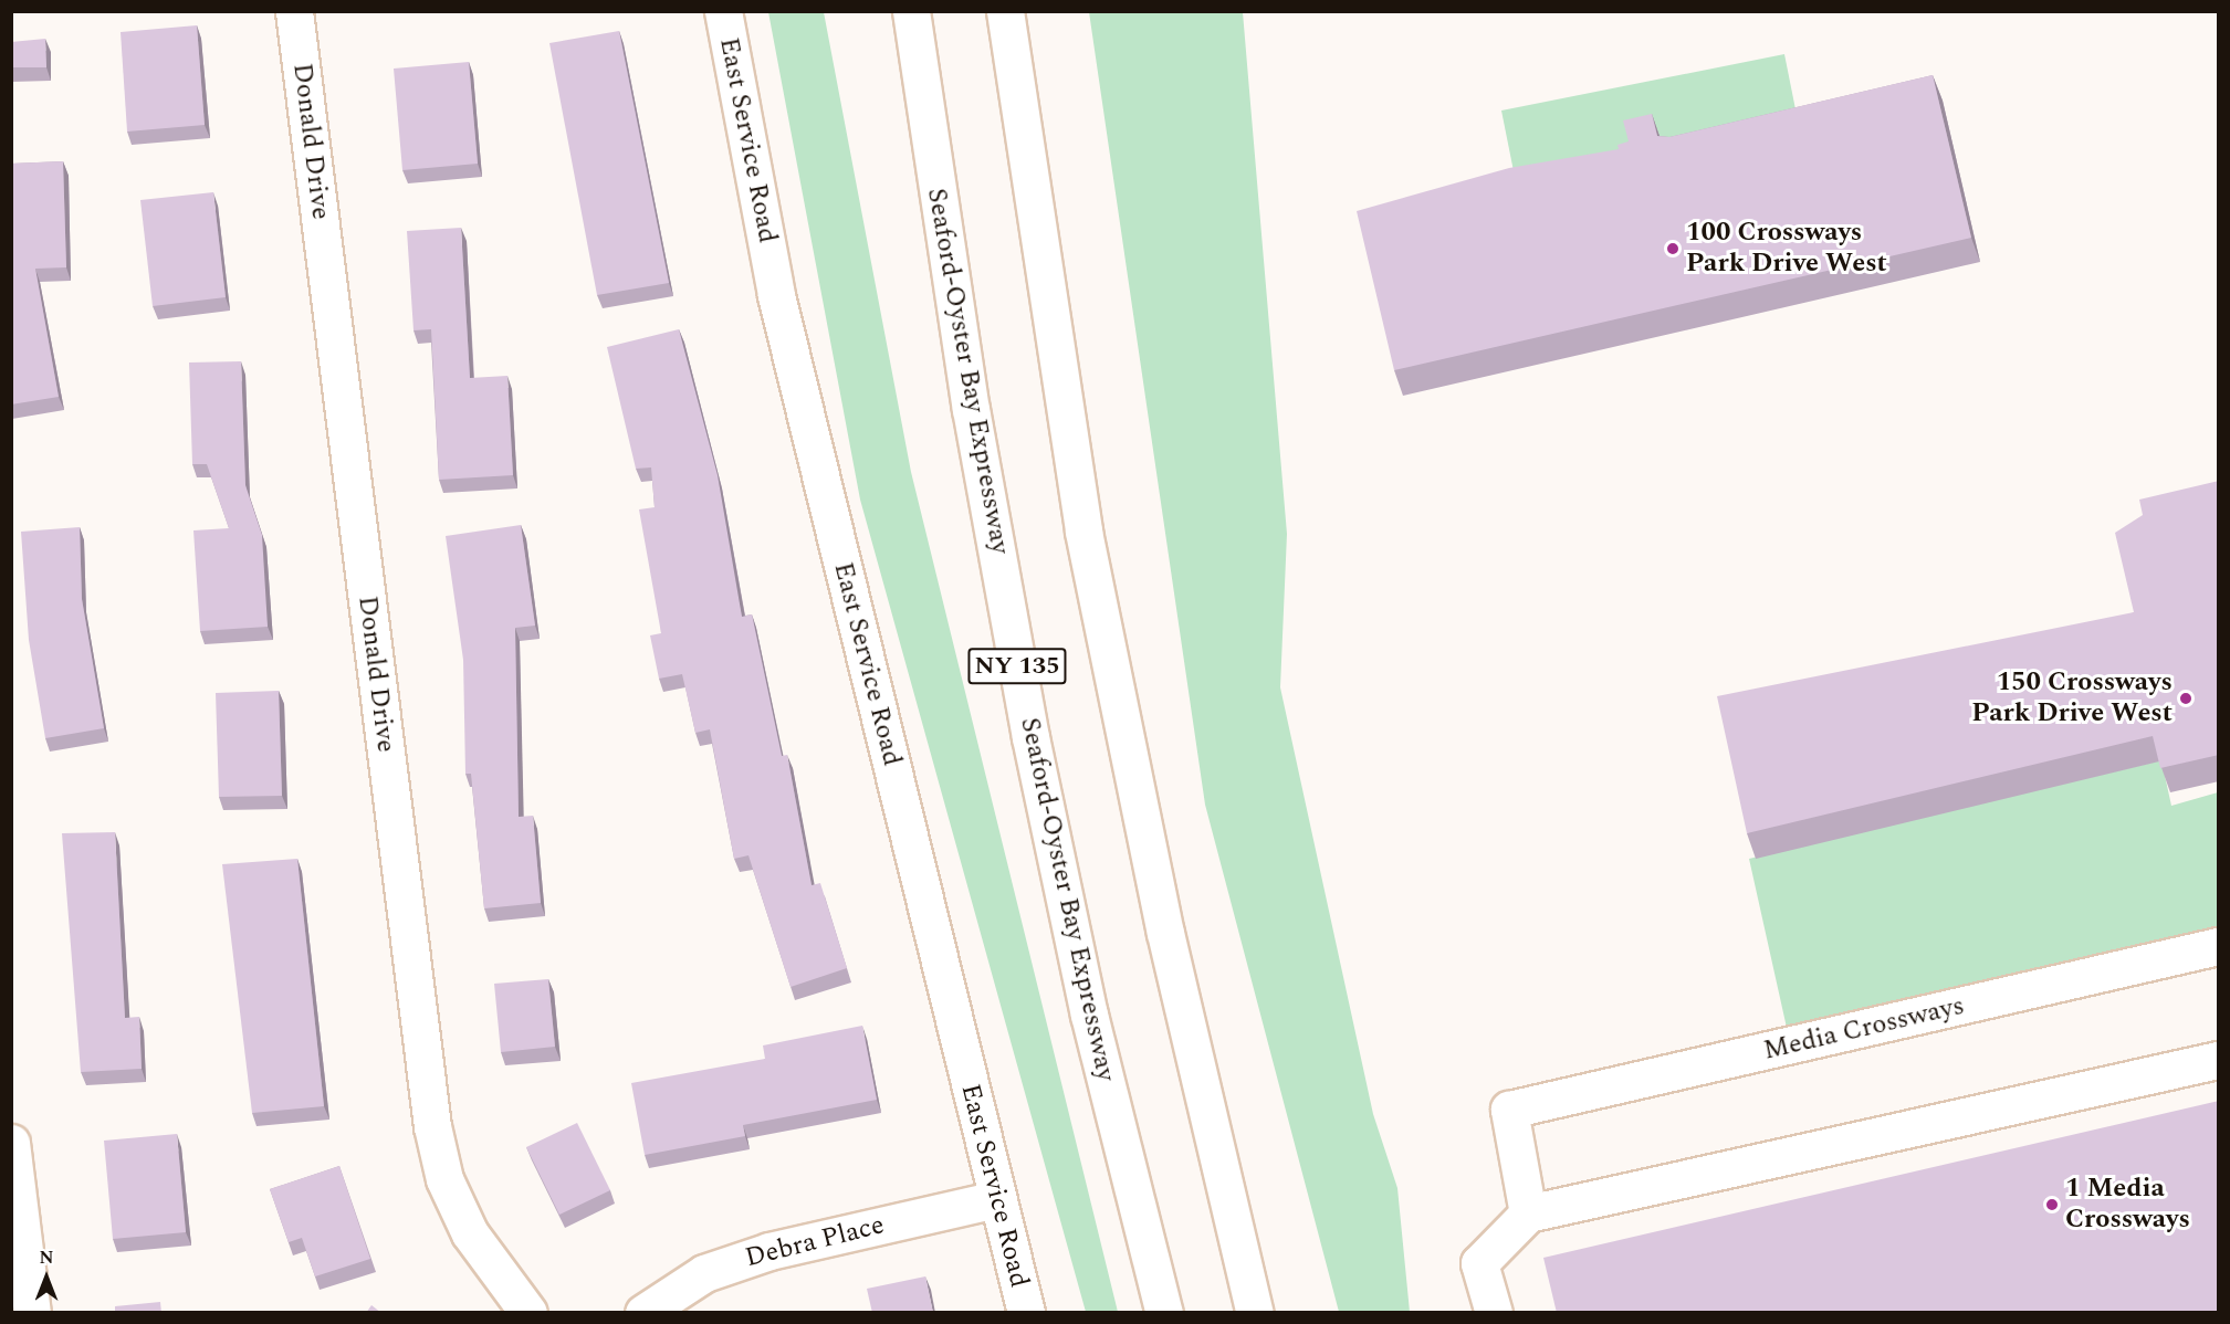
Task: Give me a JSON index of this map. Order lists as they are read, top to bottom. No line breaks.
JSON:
{"streets":{"main road":["East Service Road","Donald Drive","Seaford-Oyster Bay Expressway","NY 135","Media Crossways","Debra Place"]},"crossings":[["East Service Road","Debra Place"]],"places":["100 Crossways Park Drive West","150 Crossways Park Drive West","1 Media Crossways"],"north":"top"}
